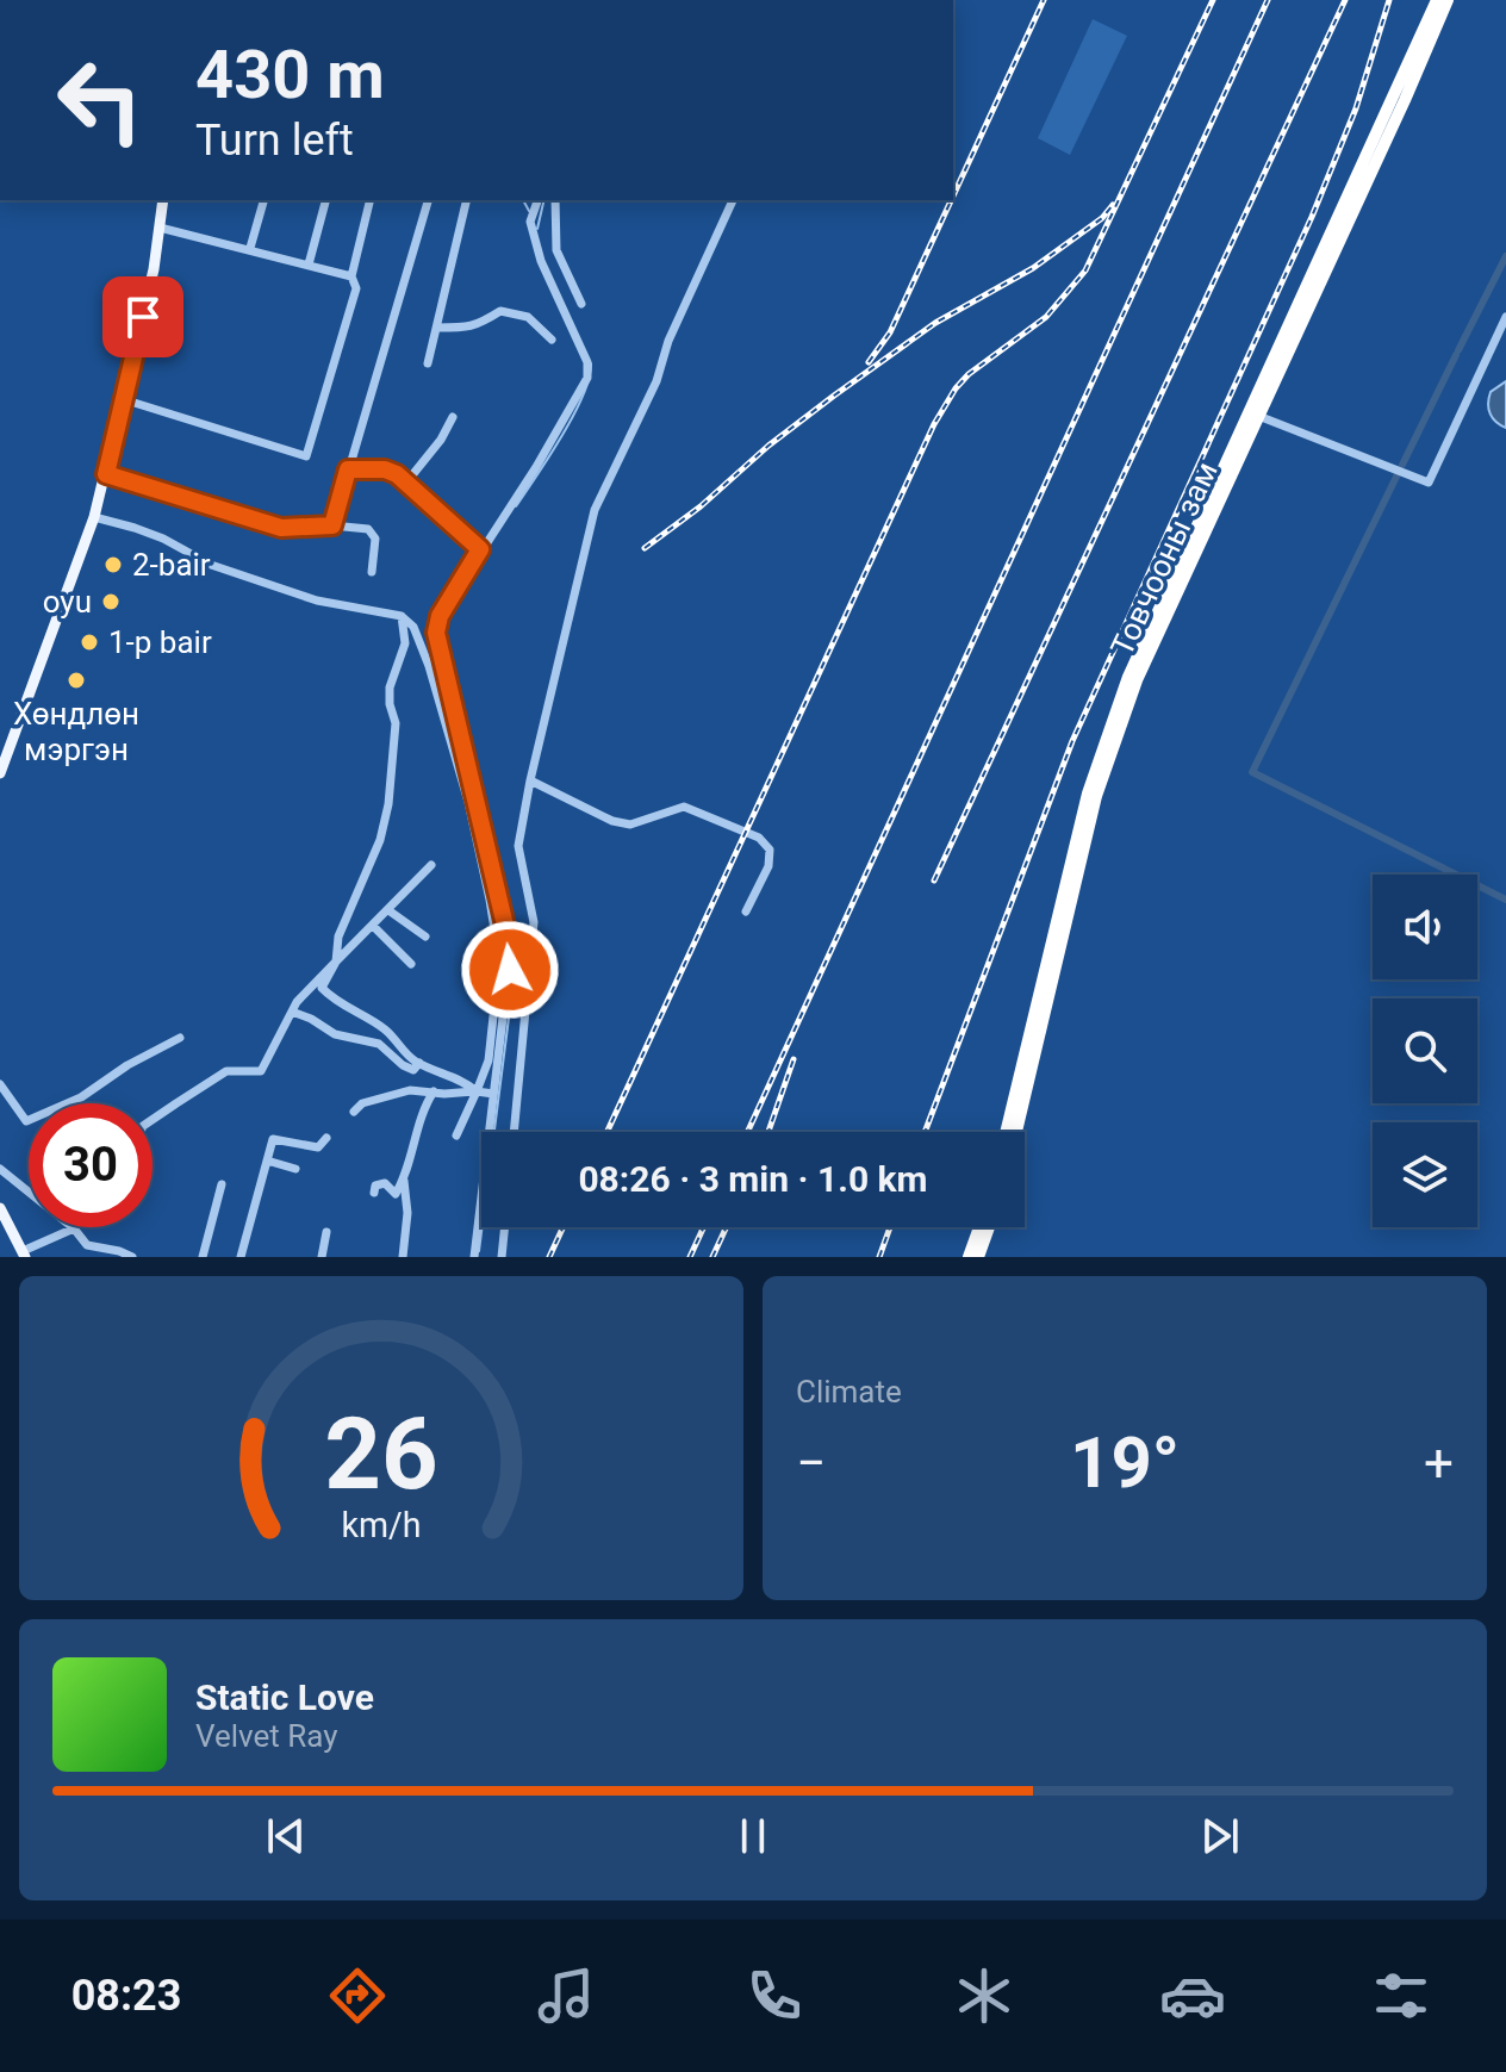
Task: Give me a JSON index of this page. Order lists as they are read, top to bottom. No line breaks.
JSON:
{"streets":{"highway":["Товчооны зам"]},"places":["2-bair","oyu","1-p bair","Хөндлөн мэргэн"],"page":{"turn":["430 m","Turn left"],"limit":"30","trip":"08:26 · 3 min · 1.0 km","tile":"Climate","heat":["−","19°","+"],"song":["Static Love","Velvet Ray"],"tabs":"08:23","gauge":["26","km/h"]}}
